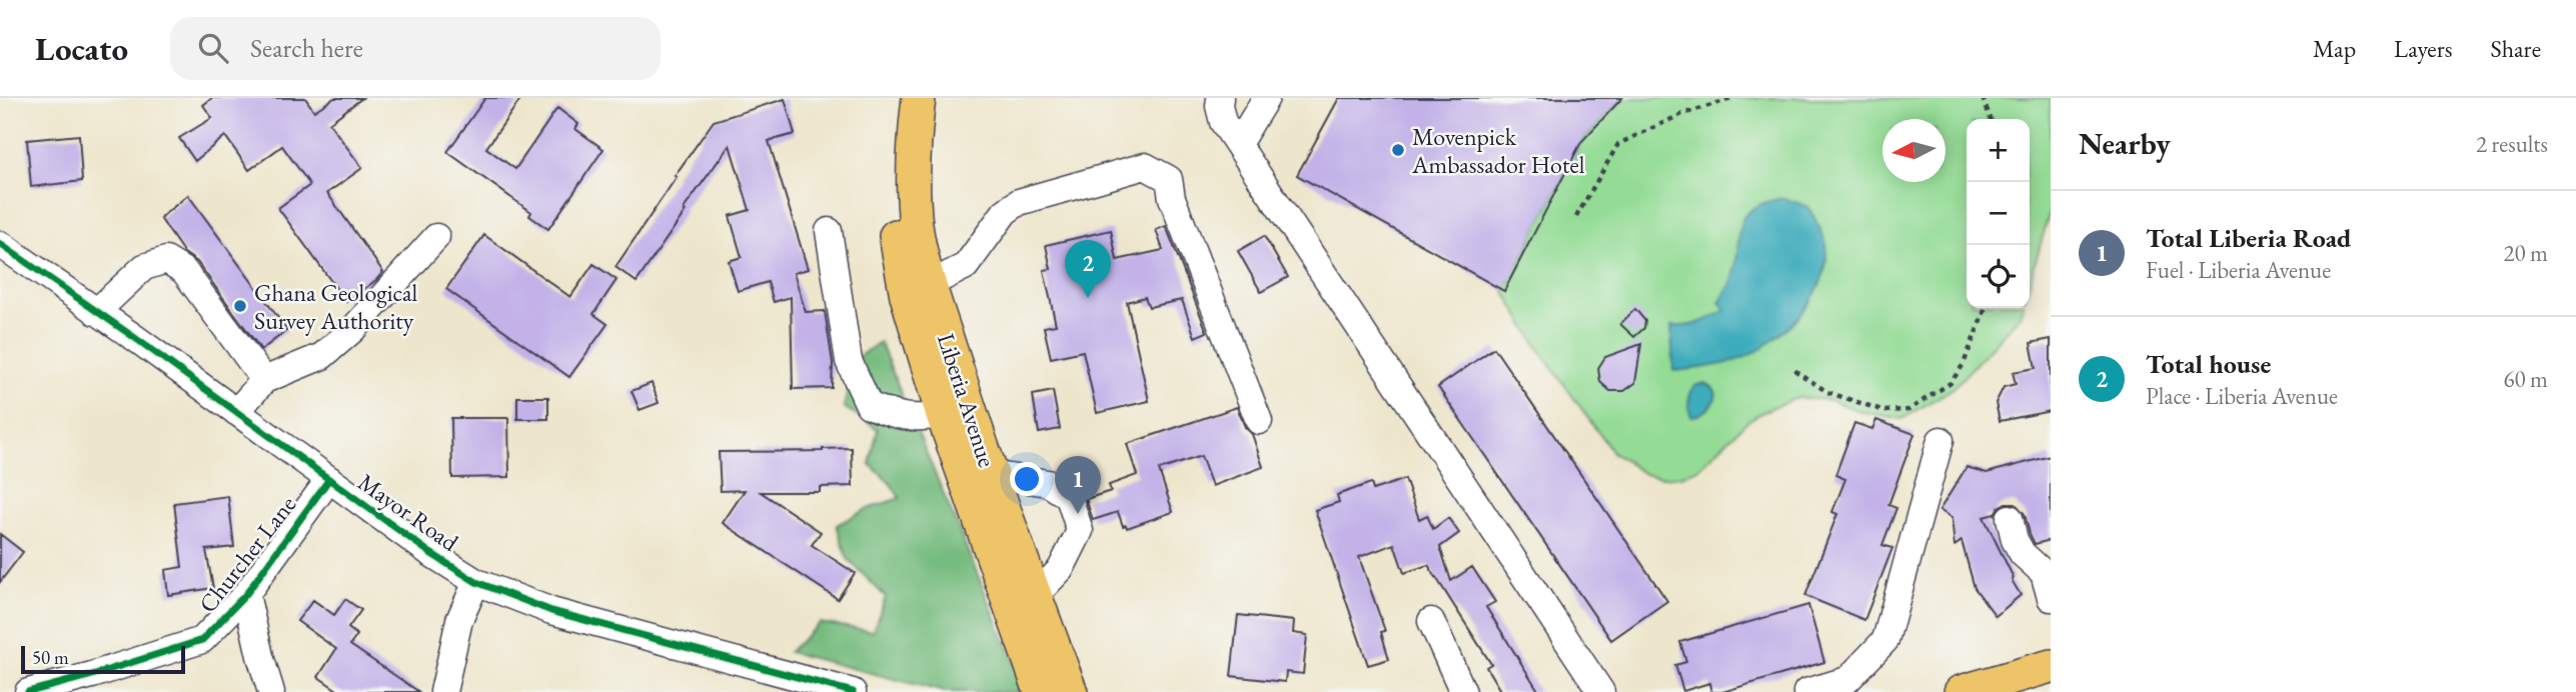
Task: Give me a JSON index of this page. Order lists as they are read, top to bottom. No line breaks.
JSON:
{"streets":{"main road":["Liberia Avenue"],"street":["Mayor Road","Churcher Lane"]},"crossings":[["Mayor Road","Churcher Lane"]],"places":["Movenpick Ambassador Hotel","Ghana Geological Survey Authority"],"scale_bar":"50 m","north":"left","page":{"header":"Locato","search":"Search here","nav":["Map","Layers","Share"],"heading":["Nearby","2 results"],"map_buttons":["+","−"],"list":[{"mark":"1","name":"Total Liberia Road","note":"Fuel · Liberia Avenue","value":"20 m"},{"mark":"2","name":"Total house","note":"Place · Liberia Avenue","value":"60 m"}],"pins":["2","1"],"scale":"50 m"}}
